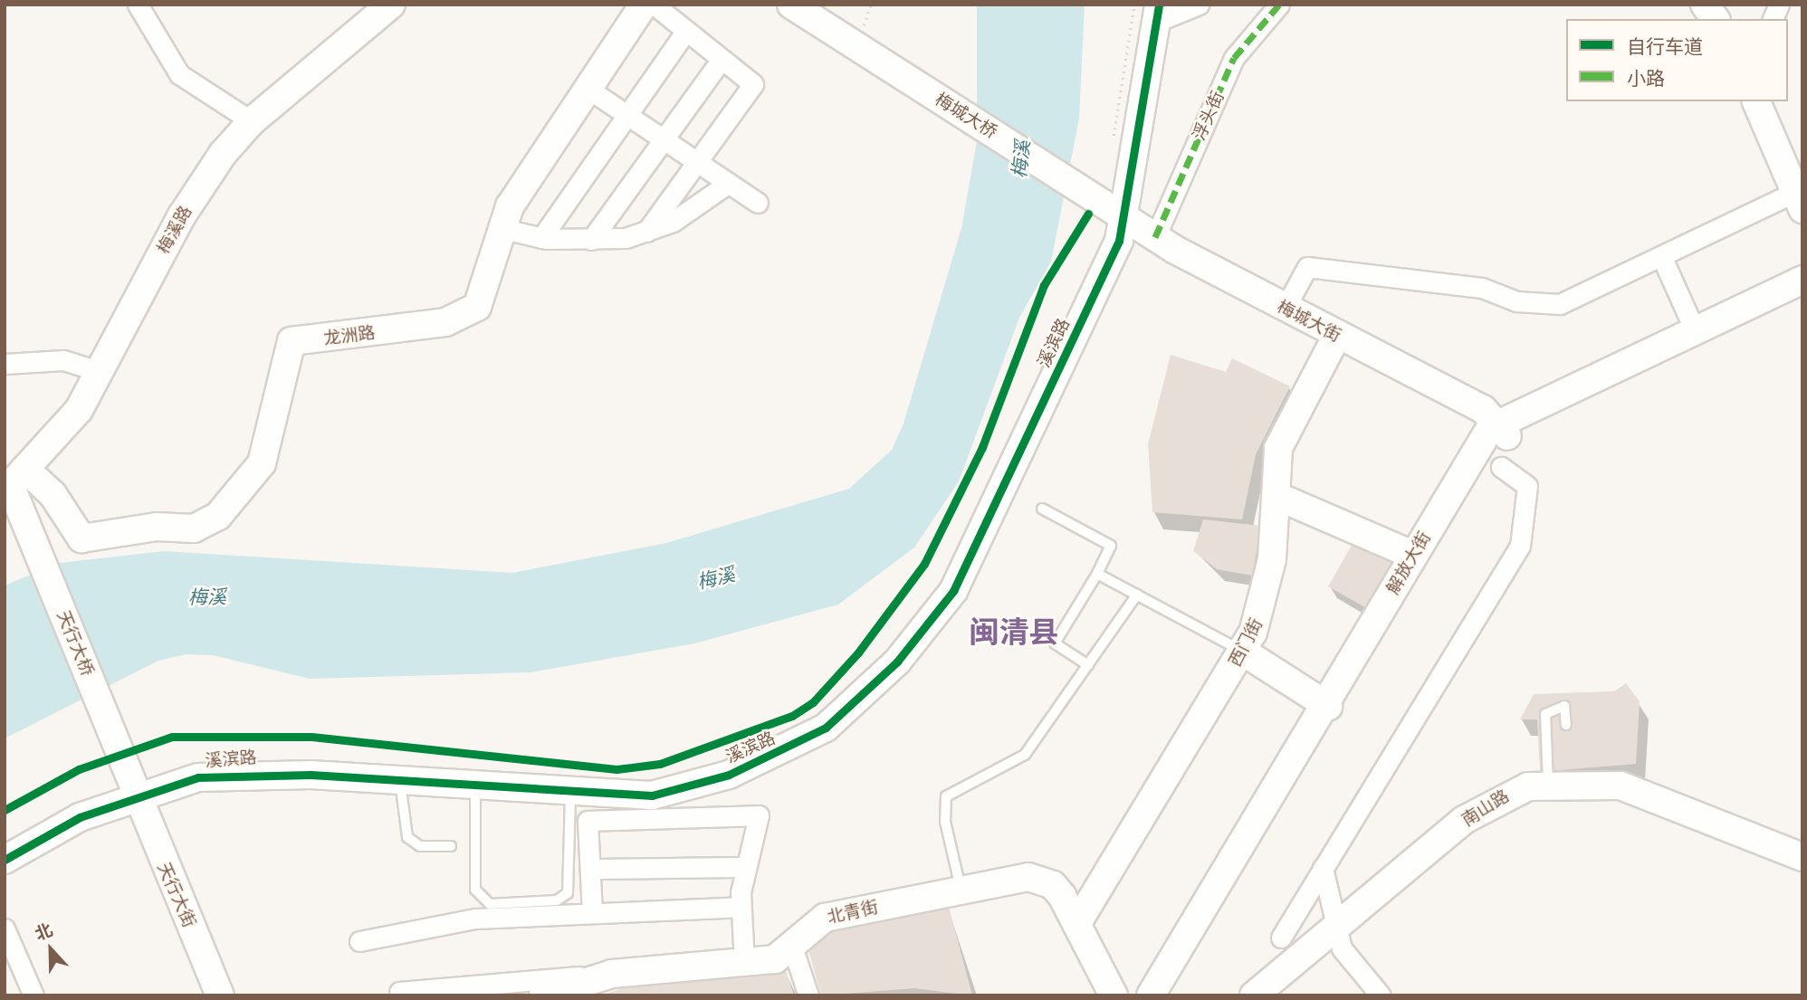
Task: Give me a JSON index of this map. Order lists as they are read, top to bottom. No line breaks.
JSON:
{"streets":{"street":["梅城大桥","浮头街","梅溪路","梅城大街","龙洲路","溪滨路","解放大街","西门街","天行大桥","南山路","天行大街","北青街"]},"crossings":[["梅城大桥","梅城大街"],["梅城大桥","溪滨路"],["浮头街","梅城大街"],["梅溪路","龙洲路"],["梅溪路","天行大桥"],["梅城大街","溪滨路"],["梅城大街","解放大街"],["梅城大街","西门街"],["龙洲路","天行大桥"],["溪滨路","天行大桥"],["溪滨路","天行大街"],["西门街","北青街"],["天行大桥","天行大街"]],"districts":["闽清县"],"water":["梅溪"],"legend":["自行车道","小路"],"north":"top"}
